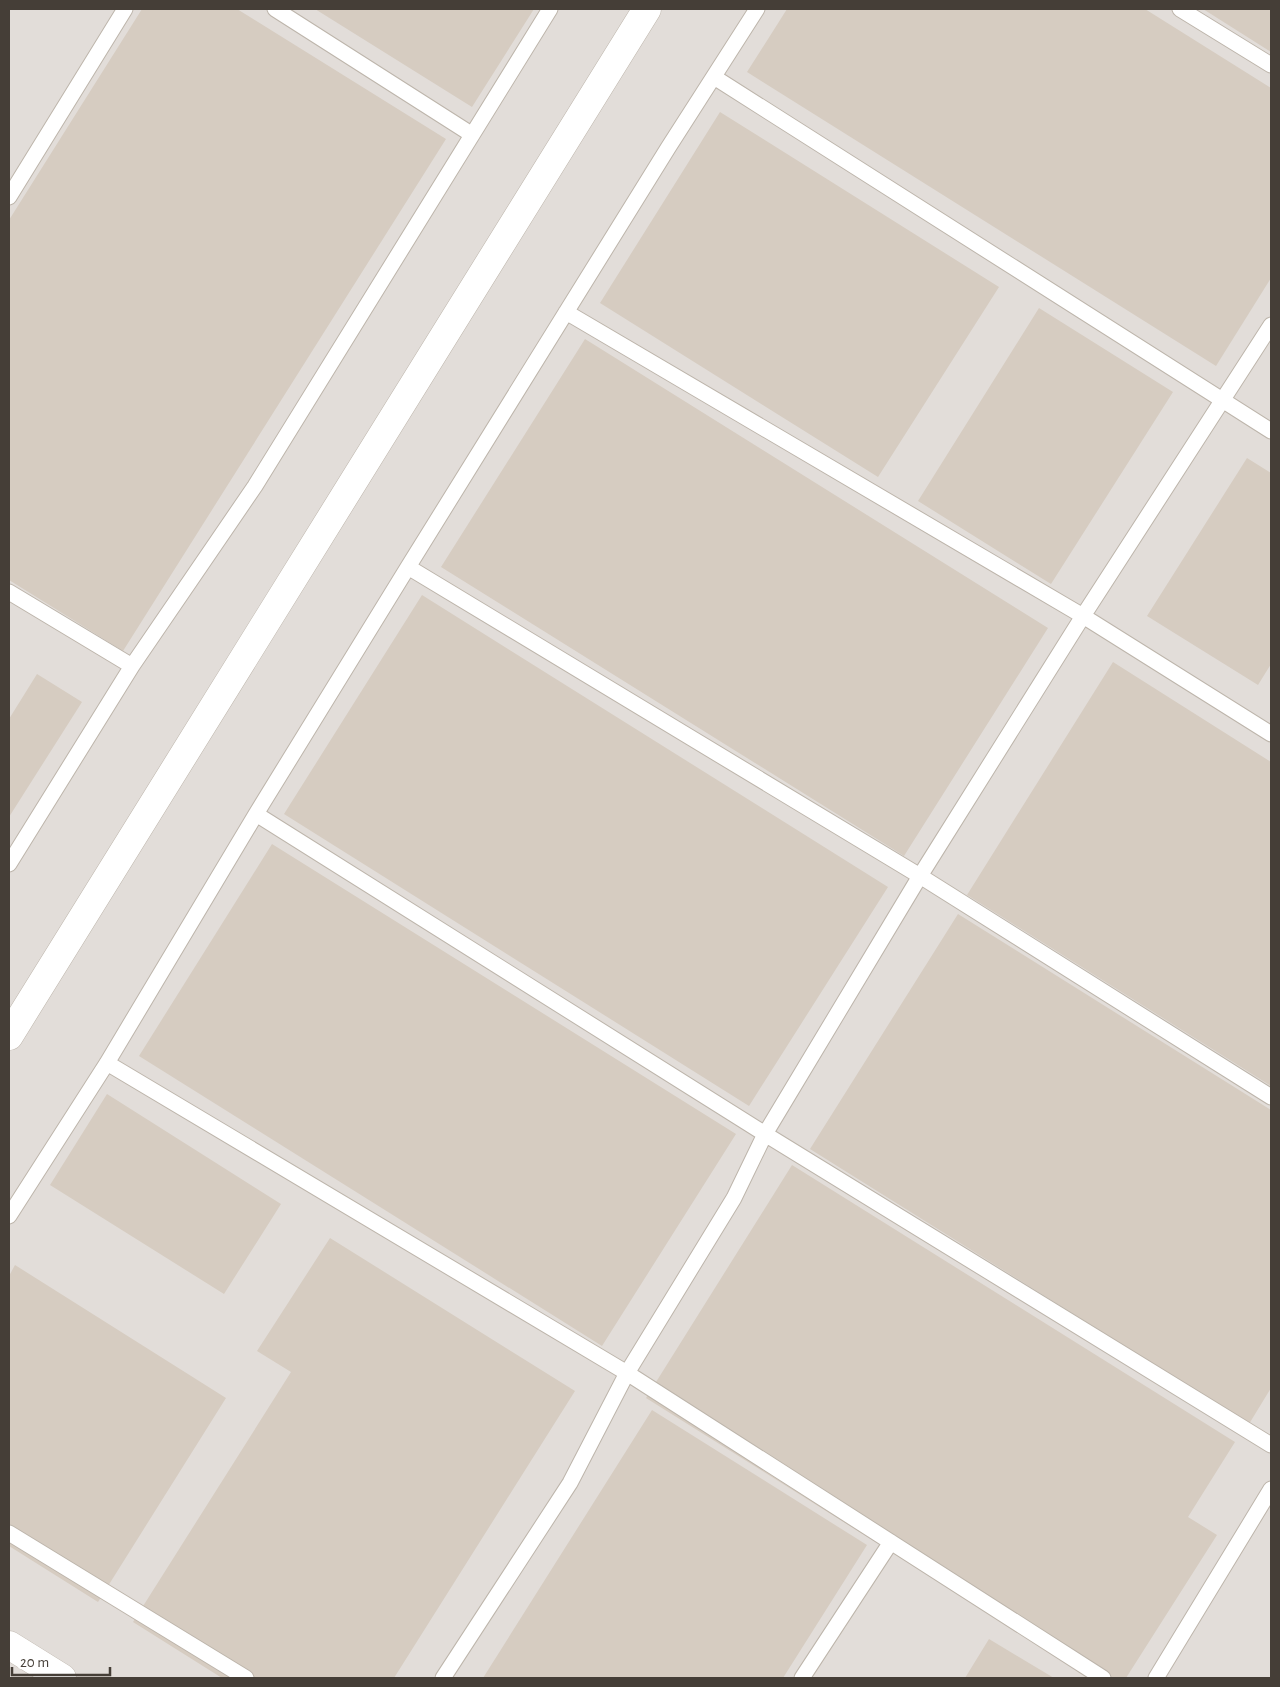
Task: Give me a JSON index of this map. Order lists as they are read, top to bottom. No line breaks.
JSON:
{"scale_bar":"20 m"}
